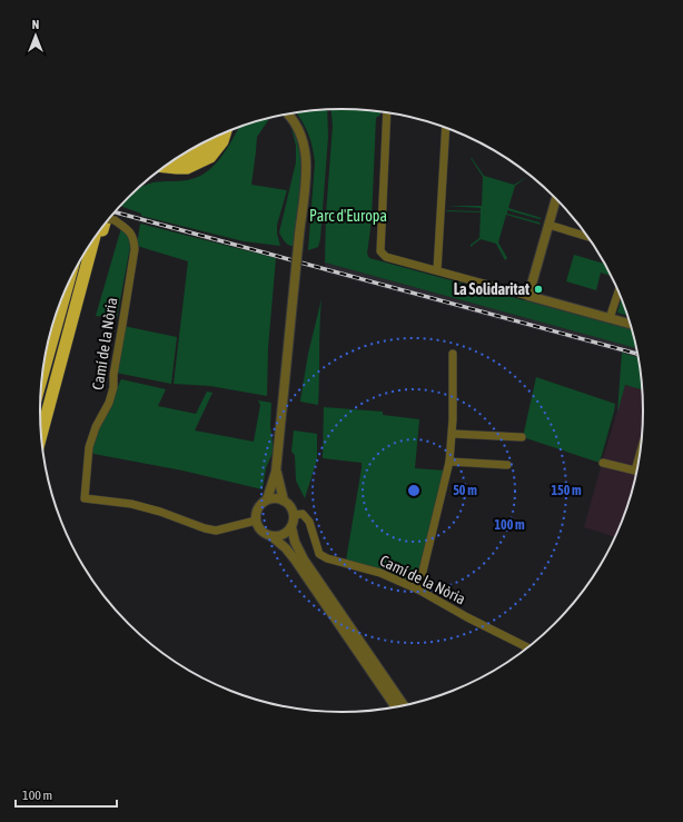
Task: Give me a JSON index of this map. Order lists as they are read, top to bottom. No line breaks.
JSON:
{"streets":{"street":["Camí de la Nòria"]},"parks":["Parc d'Europa"],"places":["La Solidaritat"],"scale_bar":"100 m","north":"top","rings":["50 m","150 m","100 m"]}
